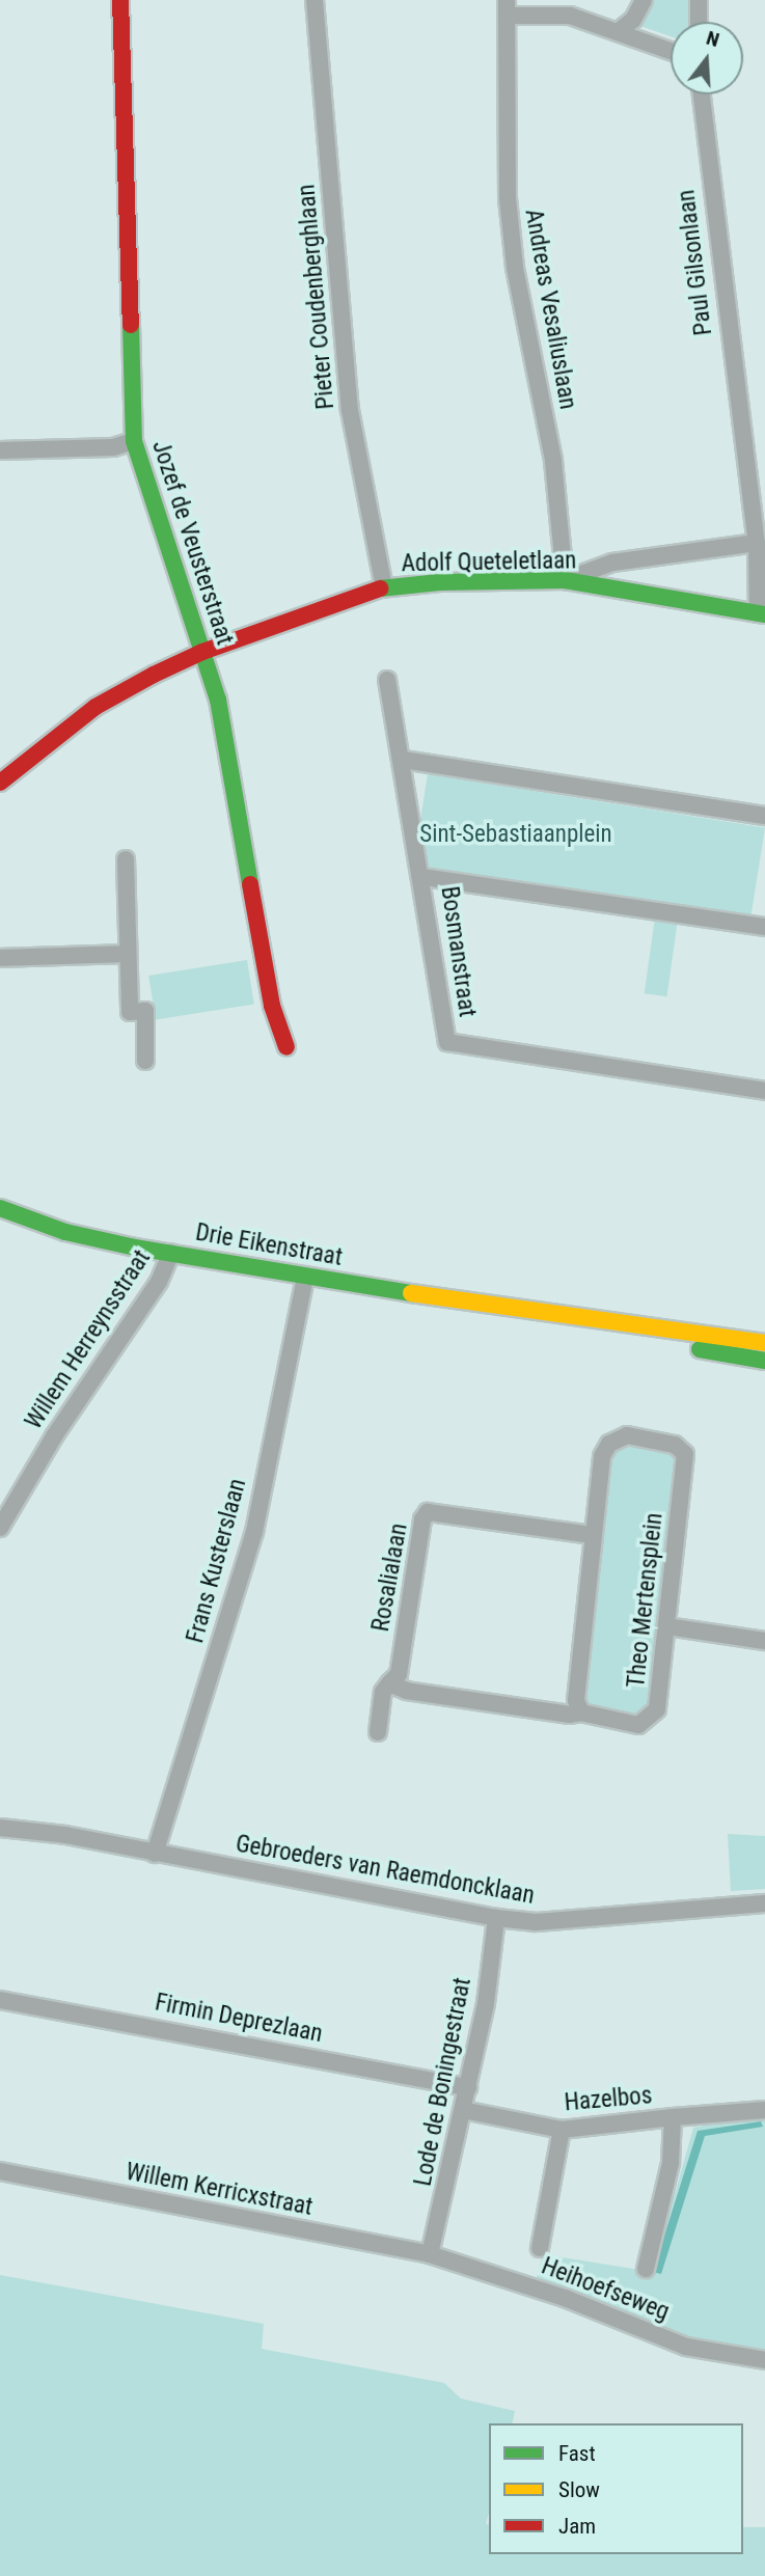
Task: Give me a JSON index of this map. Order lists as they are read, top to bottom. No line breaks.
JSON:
{"streets":{"street":["Paul Gilsonlaan","Pieter Coudenberghlaan","Andreas Vesaliuslaan","Jozef de Veusterstraat","Adolf Queteletlaan","Bosmanstraat","Drie Eikenstraat","Willem Herreynsstraat","Frans Kusterslaan","Rosalialaan","Theo Mertensplein","Gebroeders van Raemdoncklaan","Firmin Deprezlaan","Lode de Boningestraat","Hazelbos","Willem Kerricxstraat","Heihoefseweg"]},"crossings":[["Paul Gilsonlaan","Adolf Queteletlaan"],["Pieter Coudenberghlaan","Adolf Queteletlaan"],["Andreas Vesaliuslaan","Adolf Queteletlaan"],["Jozef de Veusterstraat","Adolf Queteletlaan"],["Drie Eikenstraat","Willem Herreynsstraat"],["Drie Eikenstraat","Frans Kusterslaan"],["Frans Kusterslaan","Gebroeders van Raemdoncklaan"],["Rosalialaan","Theo Mertensplein"],["Gebroeders van Raemdoncklaan","Lode de Boningestraat"],["Firmin Deprezlaan","Lode de Boningestraat"],["Lode de Boningestraat","Hazelbos"],["Lode de Boningestraat","Willem Kerricxstraat"],["Lode de Boningestraat","Heihoefseweg"],["Willem Kerricxstraat","Heihoefseweg"]],"parks":["Sint-Sebastiaanplein"],"legend":["Fast","Slow","Jam"],"north":"top"}
